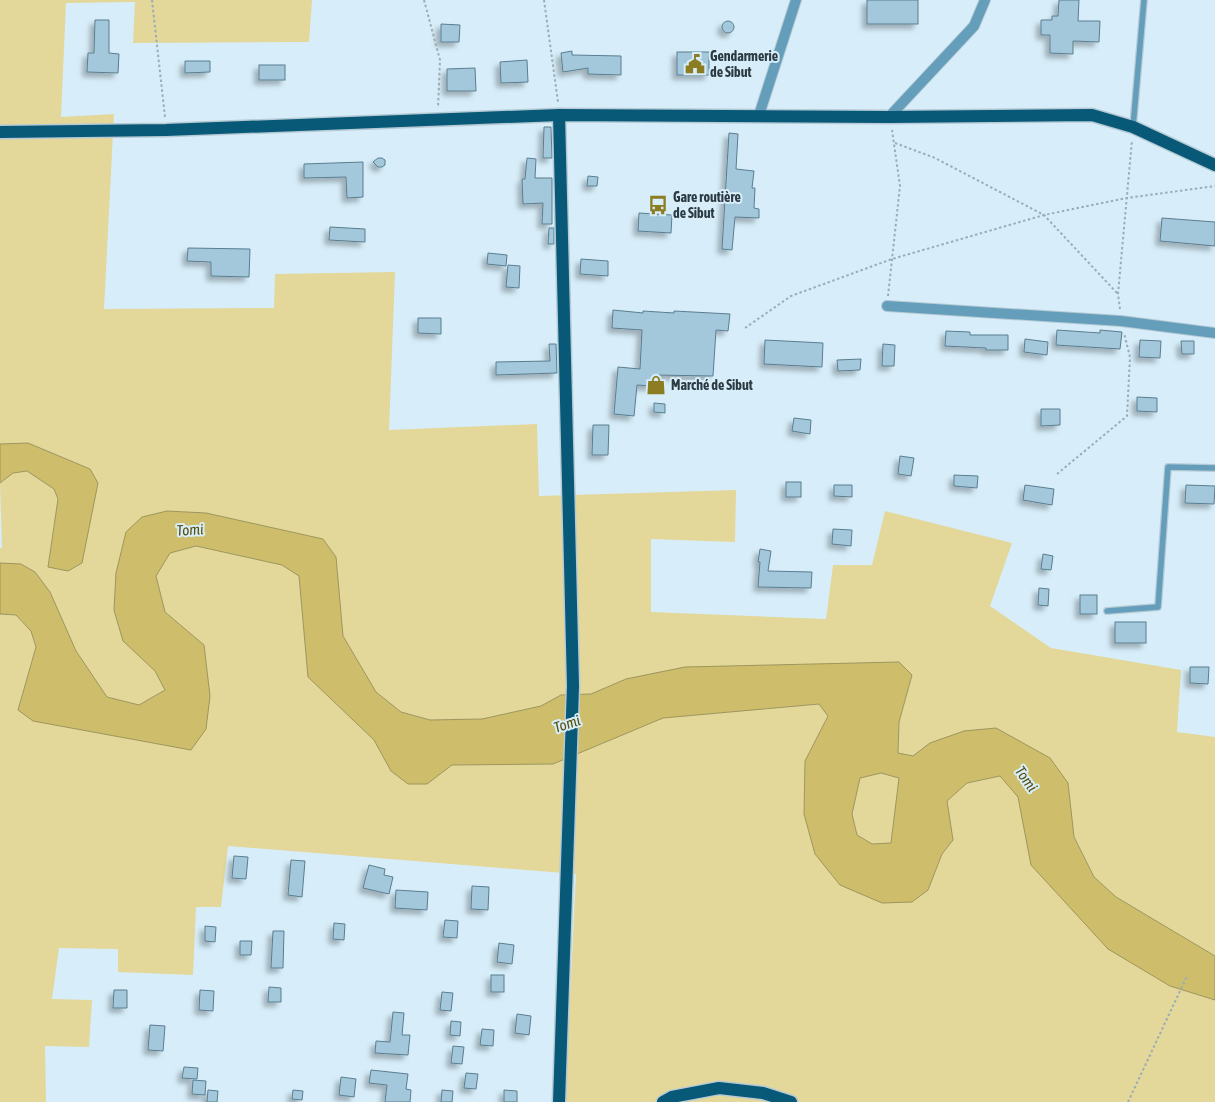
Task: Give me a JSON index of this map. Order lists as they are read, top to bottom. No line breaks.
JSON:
{"water":["Tomi"],"places":{"public building":["Gendarmerie de Sibut"],"bus stop":["Gare routière de Sibut"],"shop":["Marché de Sibut"]}}
